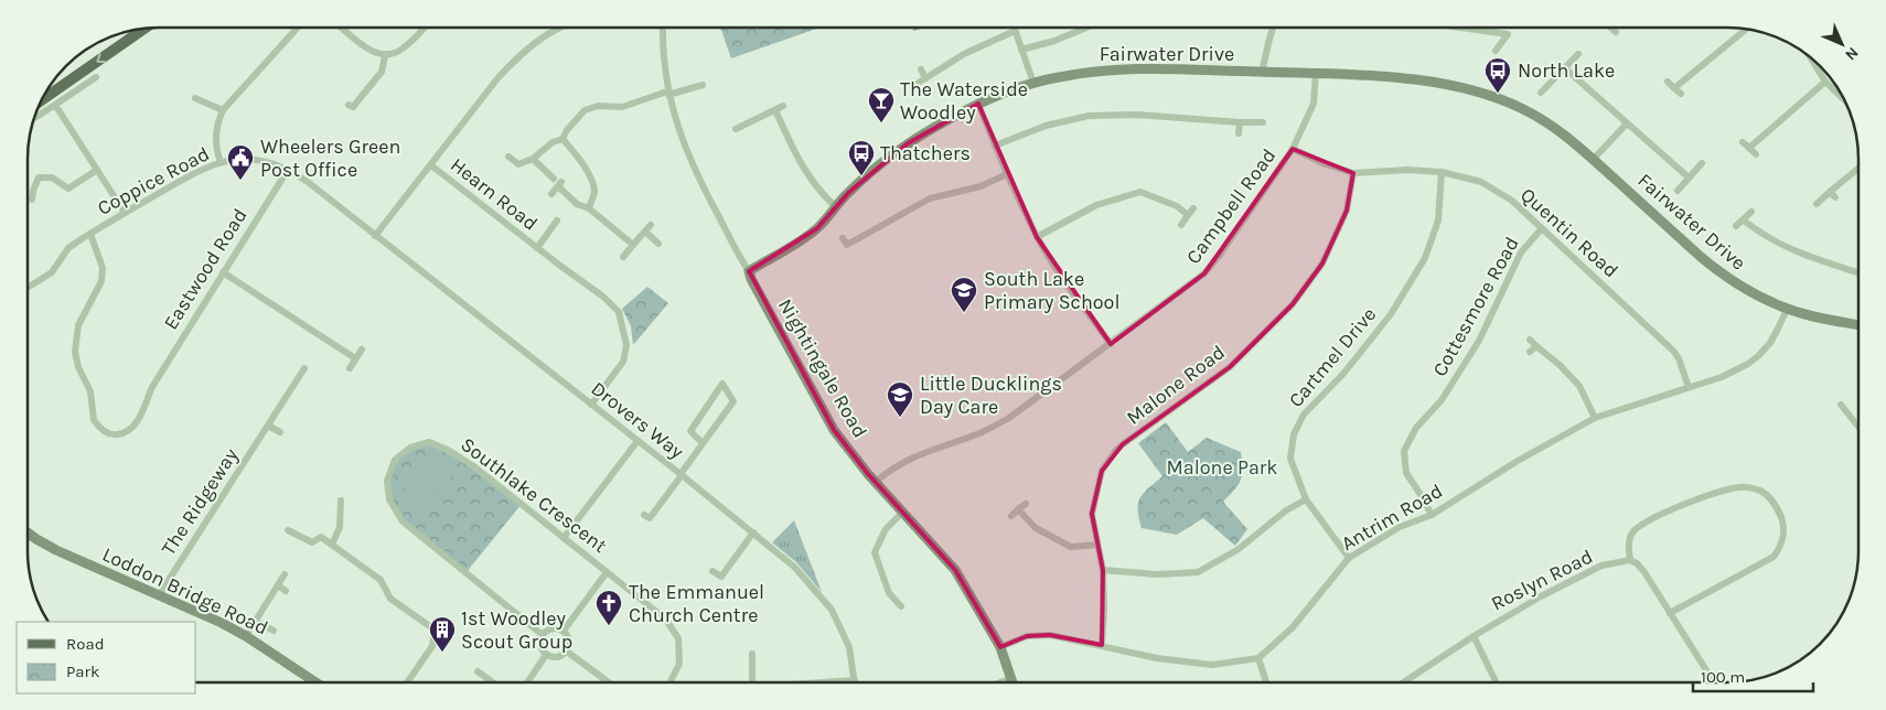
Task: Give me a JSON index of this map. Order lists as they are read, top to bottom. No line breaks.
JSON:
{"streets":{"street":["Fairwater Drive","Coppice Road","Hearn Road","Campbell Road","Quentin Road","Eastwood Road","Cottesmore Road","Cartmel Drive","Nightingale Road","Malone Road","Drovers Way","Southlake Crescent","The Ridgeway","Antrim Road","Roslyn Road","Loddon Bridge Road"]},"crossings":[["Fairwater Drive","Campbell Road"],["Fairwater Drive","Nightingale Road"],["Fairwater Drive","Antrim Road"],["Coppice Road","Eastwood Road"],["Coppice Road","Drovers Way"],["Hearn Road","Drovers Way"],["Campbell Road","Quentin Road"],["Campbell Road","Nightingale Road"],["Quentin Road","Cottesmore Road"],["Quentin Road","Cartmel Drive"],["Quentin Road","Malone Road"],["Quentin Road","Antrim Road"],["Cottesmore Road","Antrim Road"],["Cartmel Drive","Antrim Road"],["The Ridgeway","Loddon Bridge Road"]],"parks":["Malone Park"],"places":{"bus stop":["North Lake","Thatchers"],"bar":["The Waterside Woodley"],"public building":["Wheelers Green Post Office"],"school or university":["South Lake Primary School","Little Ducklings Day Care"],"church":["The Emmanuel Church Centre"],"building":["1st Woodley Scout Group"]},"legend":["Road","Park"],"scale_bar":"100 m","north":"bottom right"}
